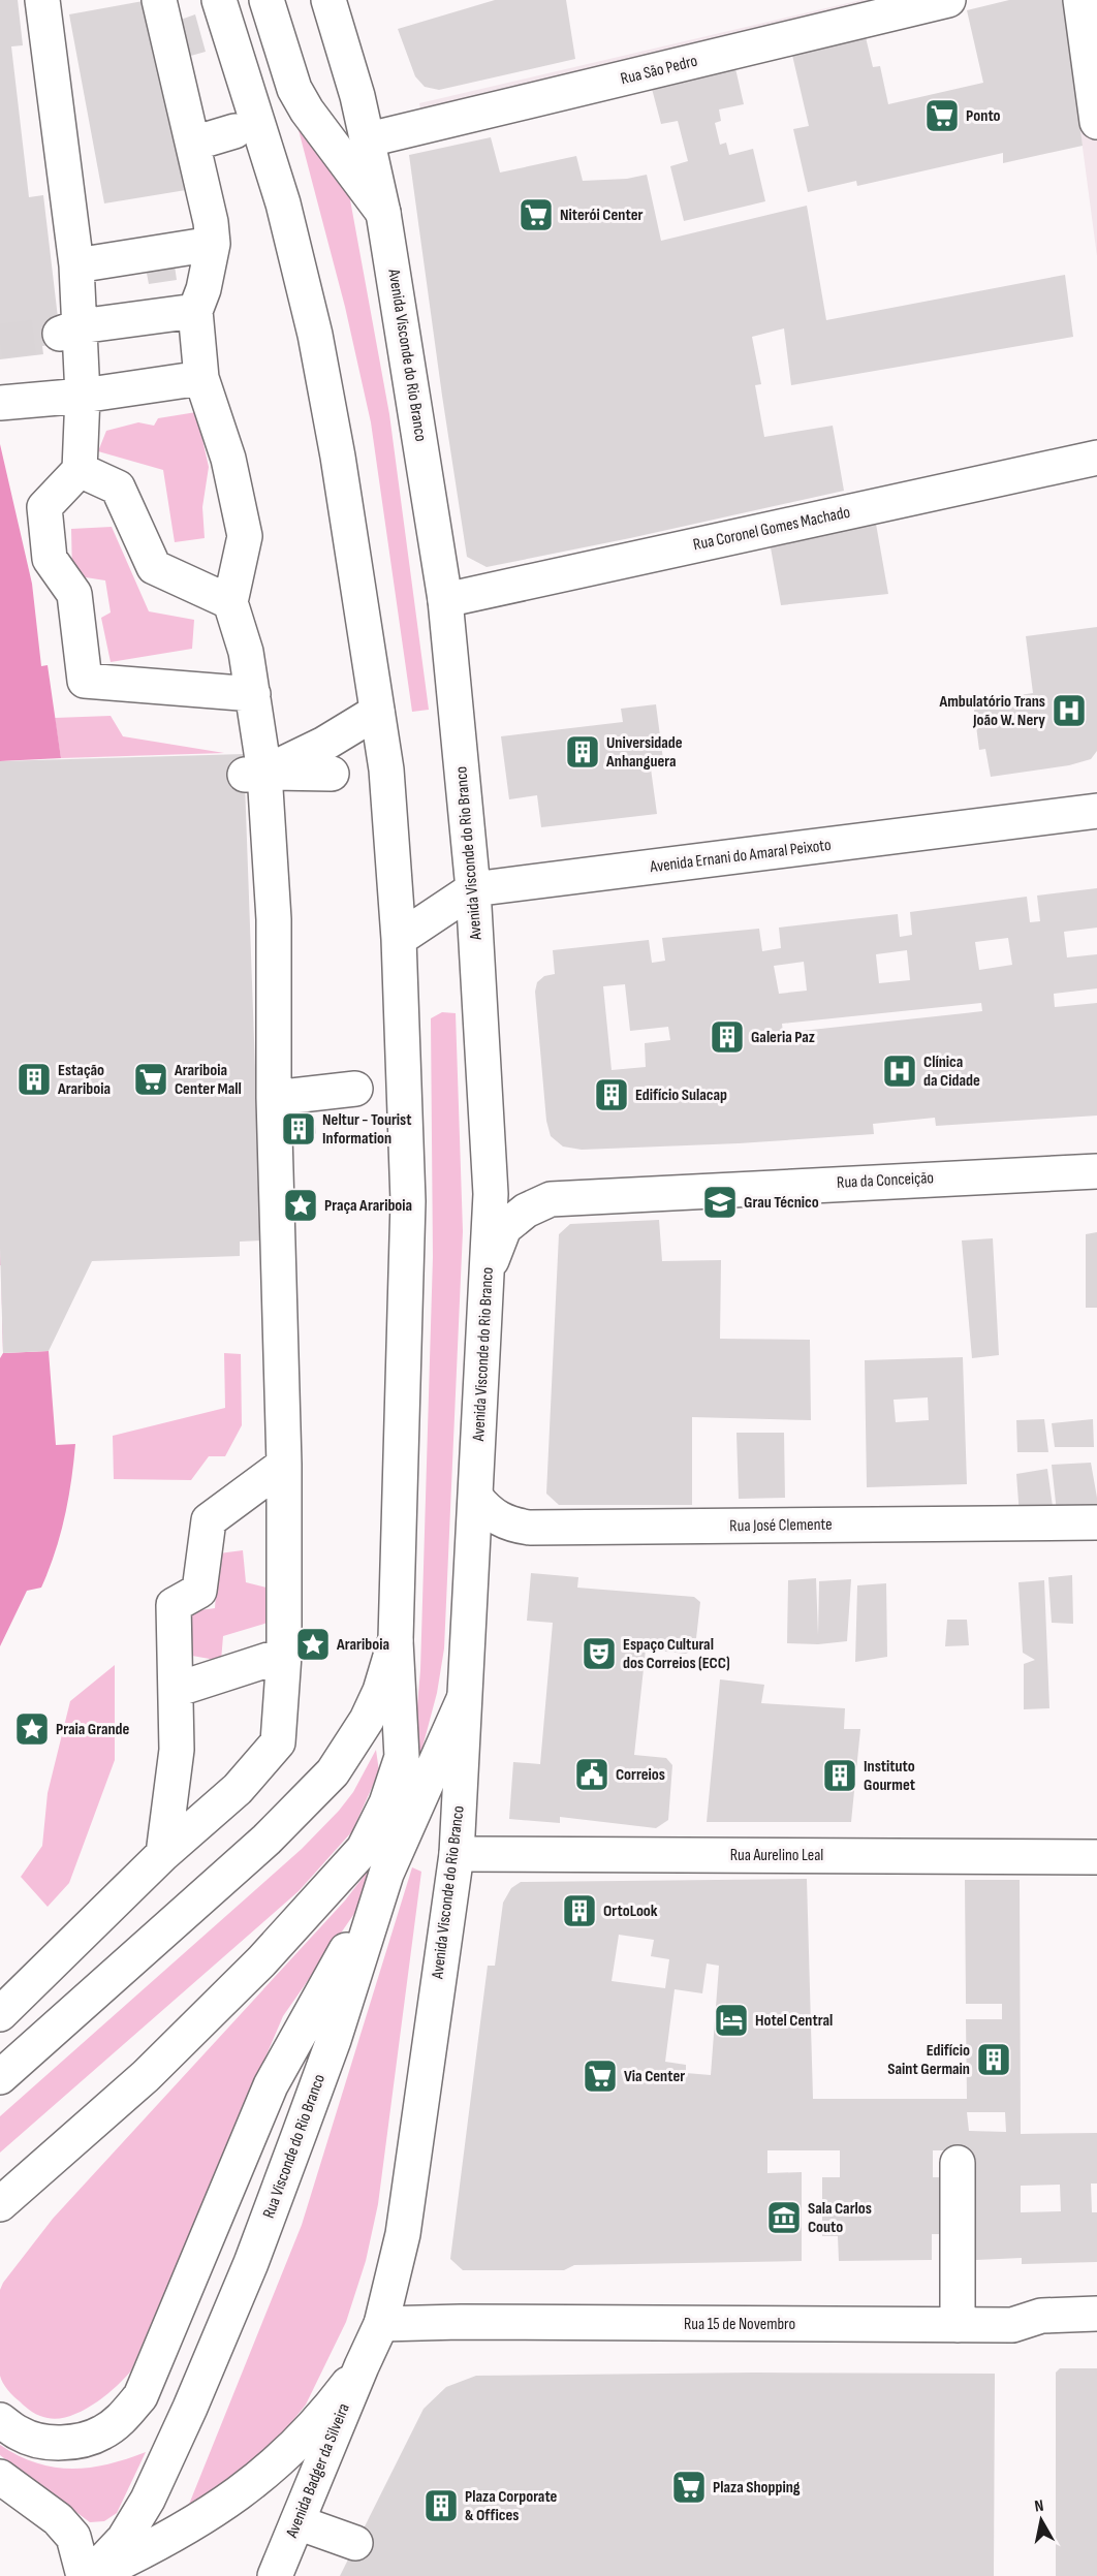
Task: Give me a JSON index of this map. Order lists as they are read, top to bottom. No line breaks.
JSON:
{"streets":{"street":["Rua São Pedro","Avenida Visconde do Rio Branco","Rua Coronel Gomes Machado","Avenida Ernani do Amaral Peixoto","Rua da Conceição","Rua José Clemente","Rua Aurelino Leal","Rua Visconde do Rio Branco","Rua 15 de Novembro","Avenida Badger da Silveira"]},"crossings":[["Rua São Pedro","Avenida Visconde do Rio Branco"],["Avenida Visconde do Rio Branco","Rua Coronel Gomes Machado"],["Avenida Visconde do Rio Branco","Avenida Ernani do Amaral Peixoto"],["Avenida Visconde do Rio Branco","Rua da Conceição"],["Avenida Visconde do Rio Branco","Rua José Clemente"],["Avenida Visconde do Rio Branco","Rua Aurelino Leal"],["Avenida Visconde do Rio Branco","Rua Visconde do Rio Branco"],["Avenida Visconde do Rio Branco","Rua 15 de Novembro"],["Avenida Visconde do Rio Branco","Avenida Badger da Silveira"]],"places":{"supermarket":["Ponto","Niterói Center","Arariboia Center Mall","Via Center","Plaza Shopping"],"hospital":["Ambulatório Trans João W. Nery","Clínica da Cidade"],"building":["Universidade Anhanguera","Galeria Paz","Estação Arariboia","Edifício Sulacap","Neltur - Tourist Information","Instituto Gourmet","OrtoLook","Edifício Saint Germain","Plaza Corporate & Offices"],"school or university":["Grau Técnico"],"place":["Praça Arariboia","Arariboia","Praia Grande"],"theatre":["Espaço Cultural dos Correios (ECC)"],"public building":["Correios"],"hotel":["Hotel Central"],"museum":["Sala Carlos Couto"]},"north":"top"}
